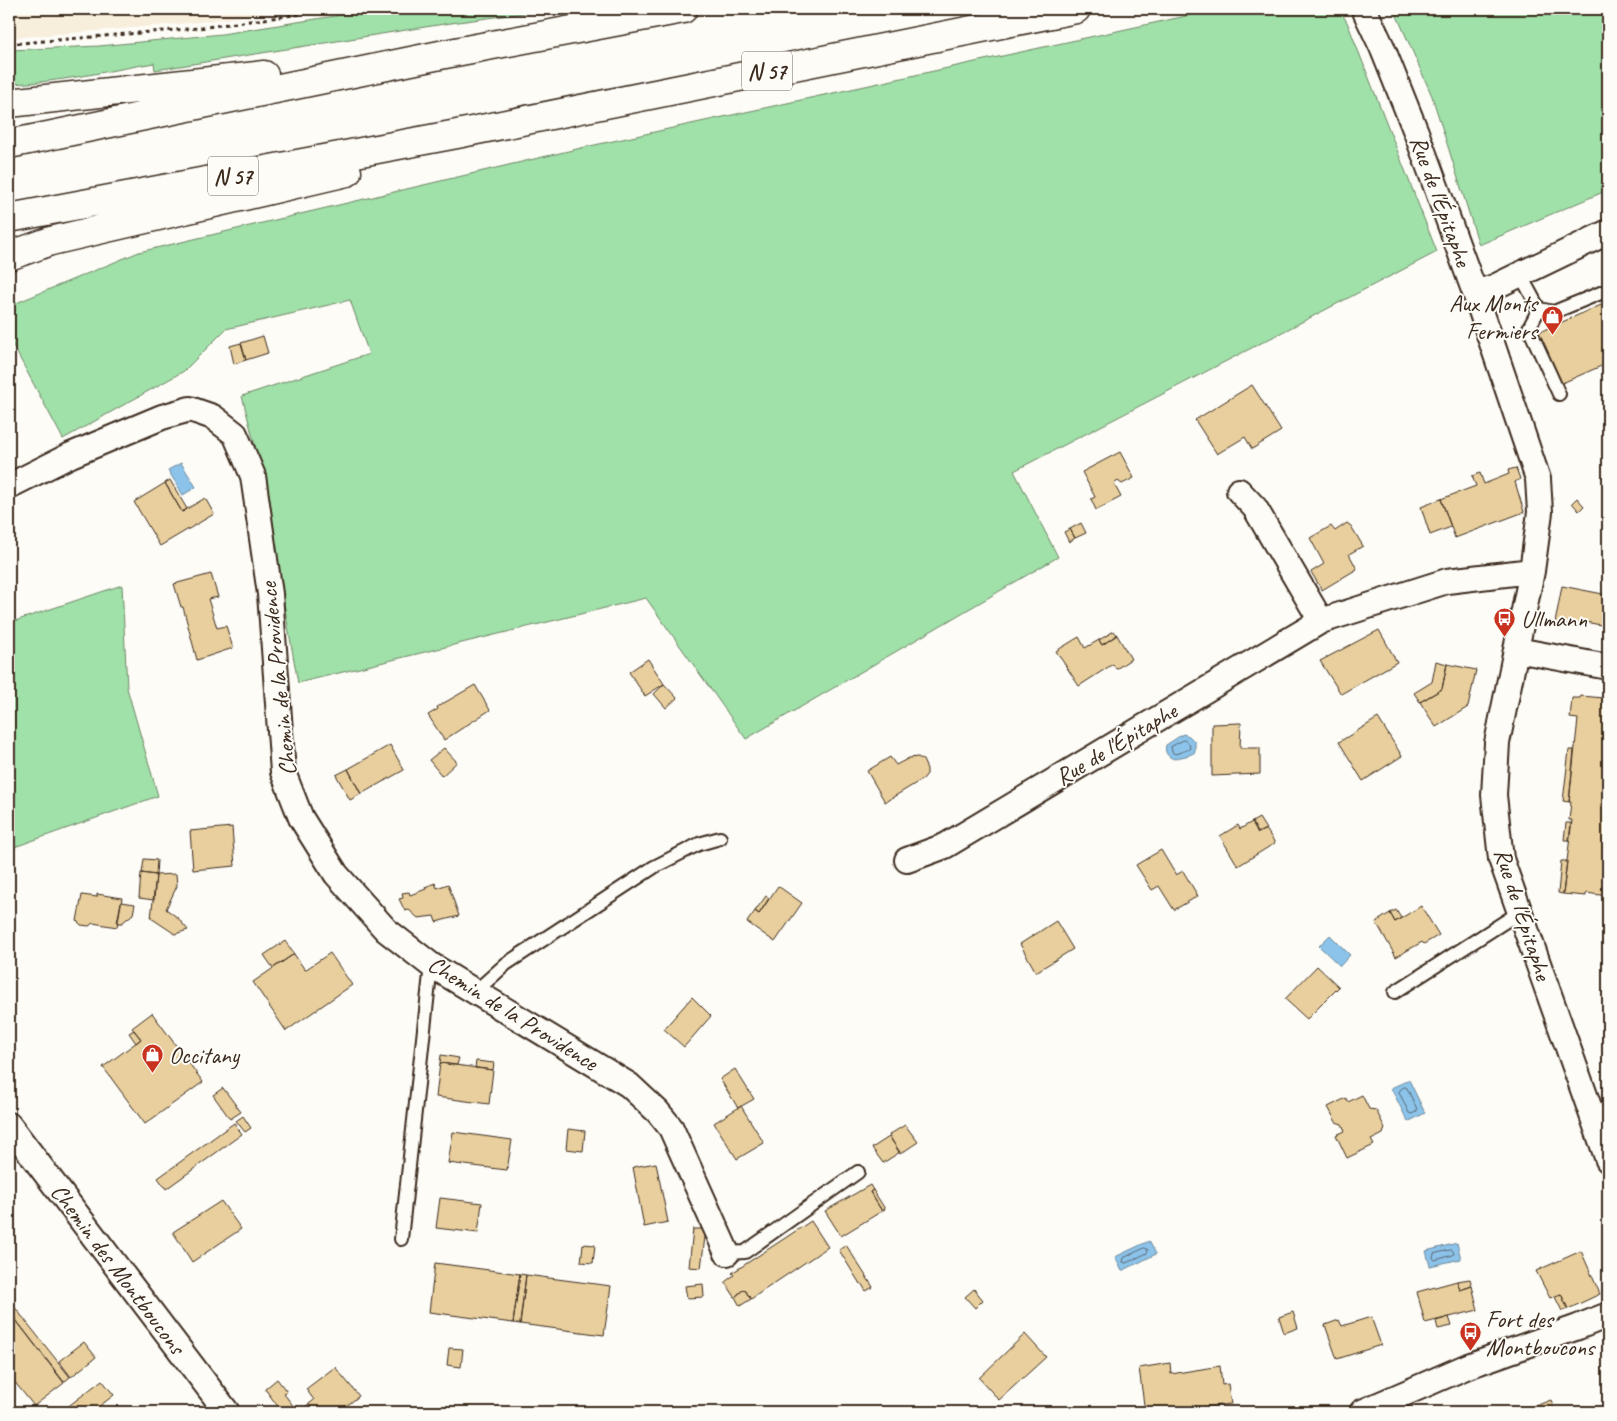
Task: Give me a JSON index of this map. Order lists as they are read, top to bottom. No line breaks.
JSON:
{"streets":{"highway":["N 57"],"street":["Rue de l'Épitaphe","Chemin de la Providence","Chemin des Montboucons"]},"places":{"shop":["Aux Monts Fermiers","Occitany"],"bus stop":["Ullmann","Fort des Montboucons"]}}
